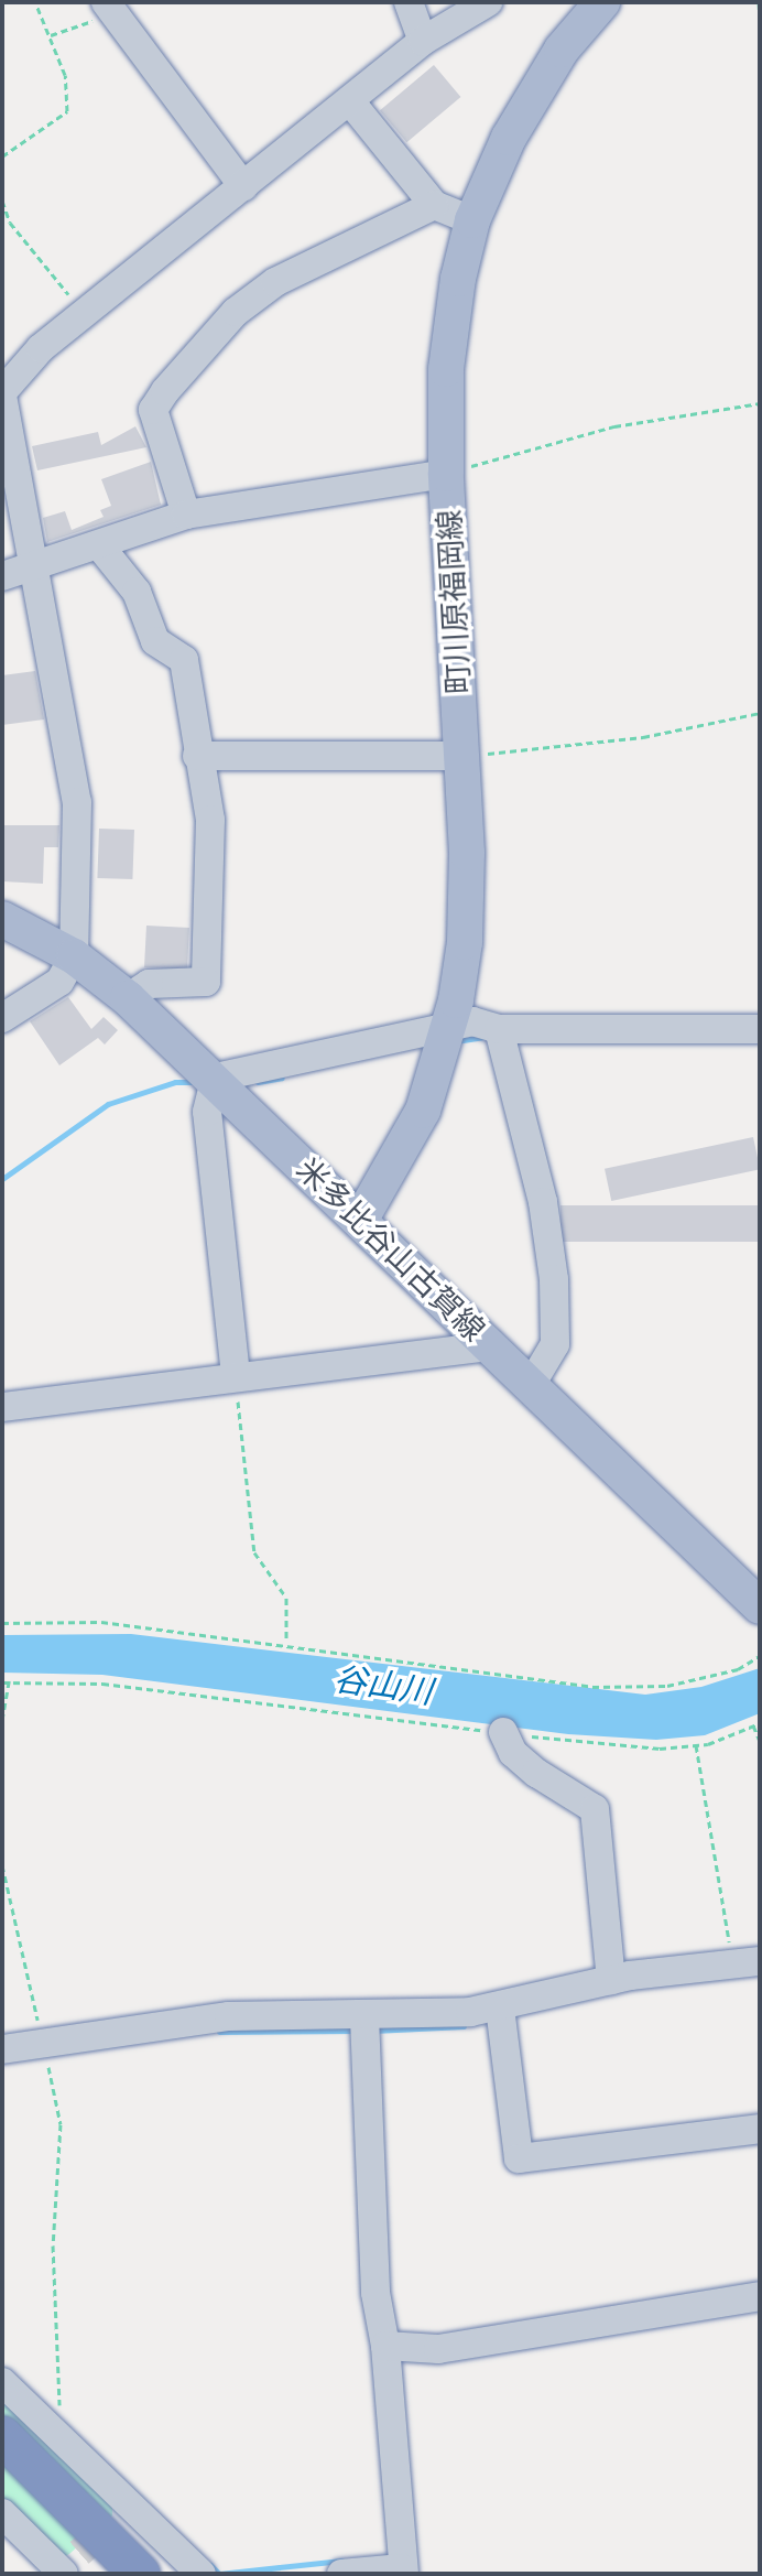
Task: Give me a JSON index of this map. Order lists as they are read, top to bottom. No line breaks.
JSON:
{"streets":{"main road":["町川原福岡線","米多比谷山古賀線"]},"crossings":[["町川原福岡線","米多比谷山古賀線"]],"water":["谷山川"]}
